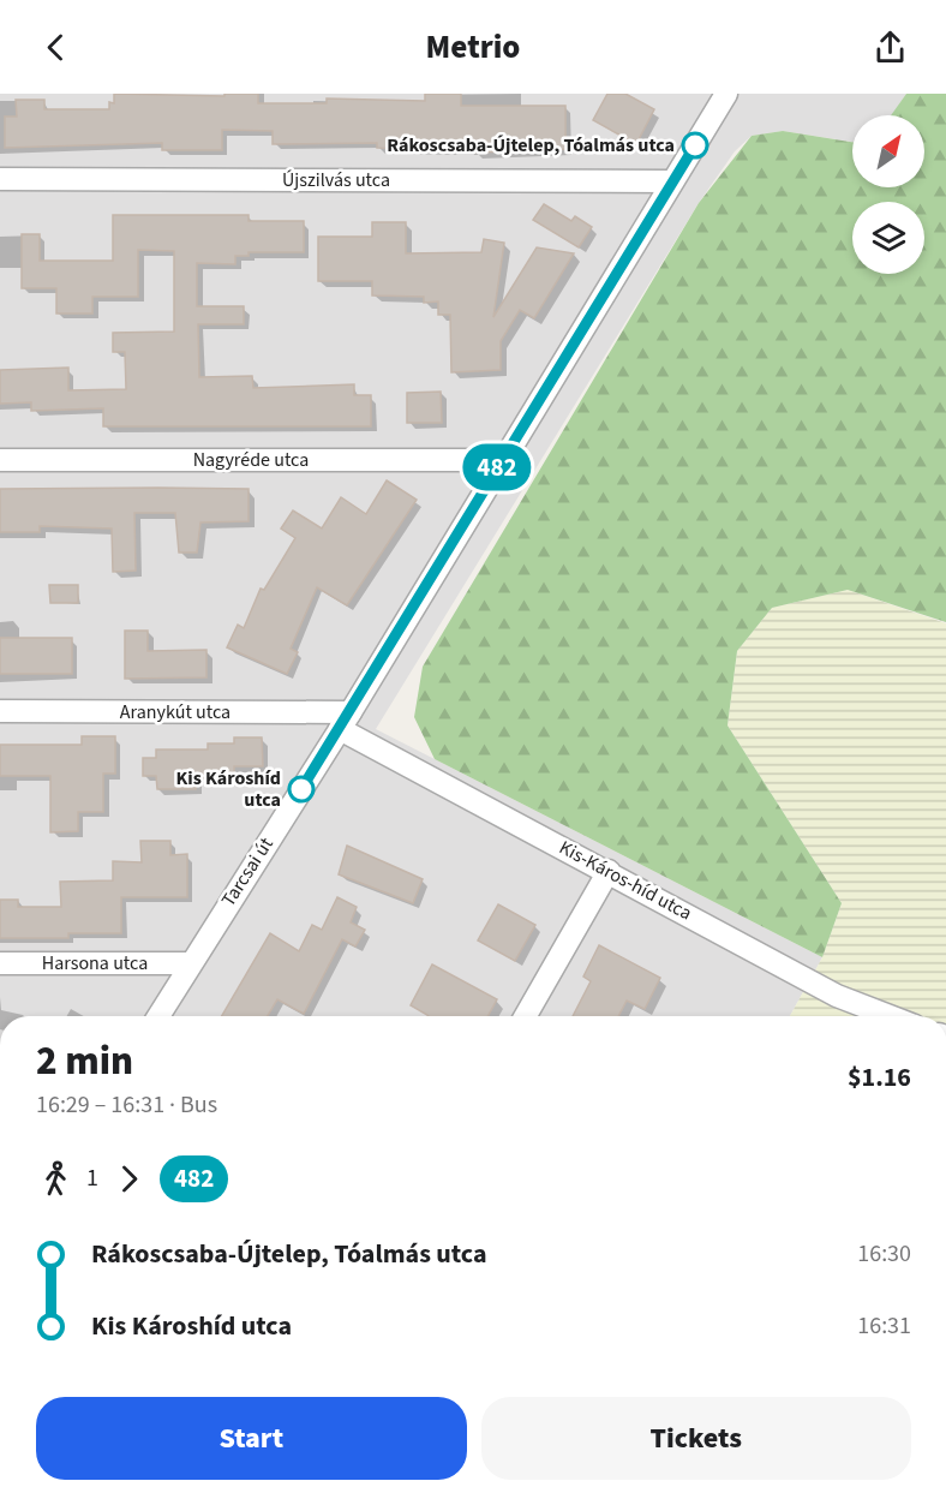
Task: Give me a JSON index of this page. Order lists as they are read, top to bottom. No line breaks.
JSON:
{"streets":{"street":["Újszilvás utca","Nagyréde utca","Aranykút utca","Tarcsai út","Kis-Káros-híd utca","Harsona utca"]},"crossings":[["Újszilvás utca","Tarcsai út"],["Nagyréde utca","Tarcsai út"],["Aranykút utca","Tarcsai út"],["Aranykút utca","Kis-Káros-híd utca"],["Tarcsai út","Kis-Káros-híd utca"],["Tarcsai út","Harsona utca"]],"places":["Rákoscsaba-Újtelep, Tóalmás utca","Kis Károshíd utca"],"lines":["bus line 482"],"north":"top right","page":{"header":"Metrio","on_map":"482","heading":["2 min","16:29 – 16:31 · Bus","$1.16"],"legs":["1","482"],"list":[{"name":"Rákoscsaba-Újtelep, Tóalmás utca","value":"16:30"},{"name":"Kis Károshíd utca","value":"16:31"}],"buttons":["Start","Tickets"]}}
